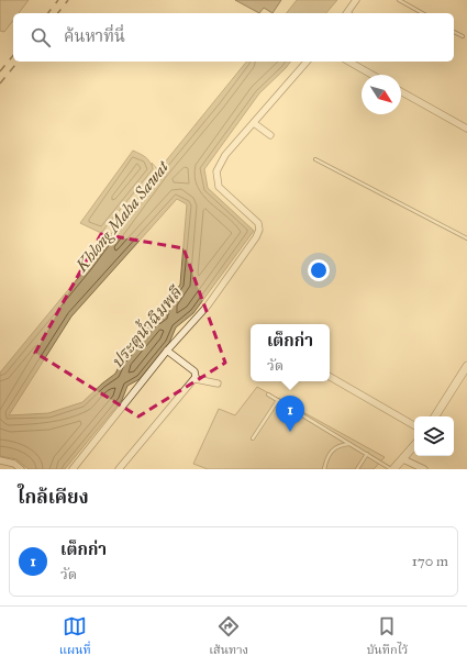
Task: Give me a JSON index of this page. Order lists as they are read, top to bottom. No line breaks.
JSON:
{"water":["Khlong Maha Sawat","ประตูน้ำฉิมพลี"],"north":"bottom right","page":{"search":"ค้นหาที่นี่","popup":["เต็กก่า","วัด"],"pins":"1","heading":"ใกล้เคียง","list":[{"mark":"1","name":"เต็กก่า","note":"วัด","value":"170 m"}],"nav":["แผนที่","เส้นทาง","บันทึกไว้"]}}
